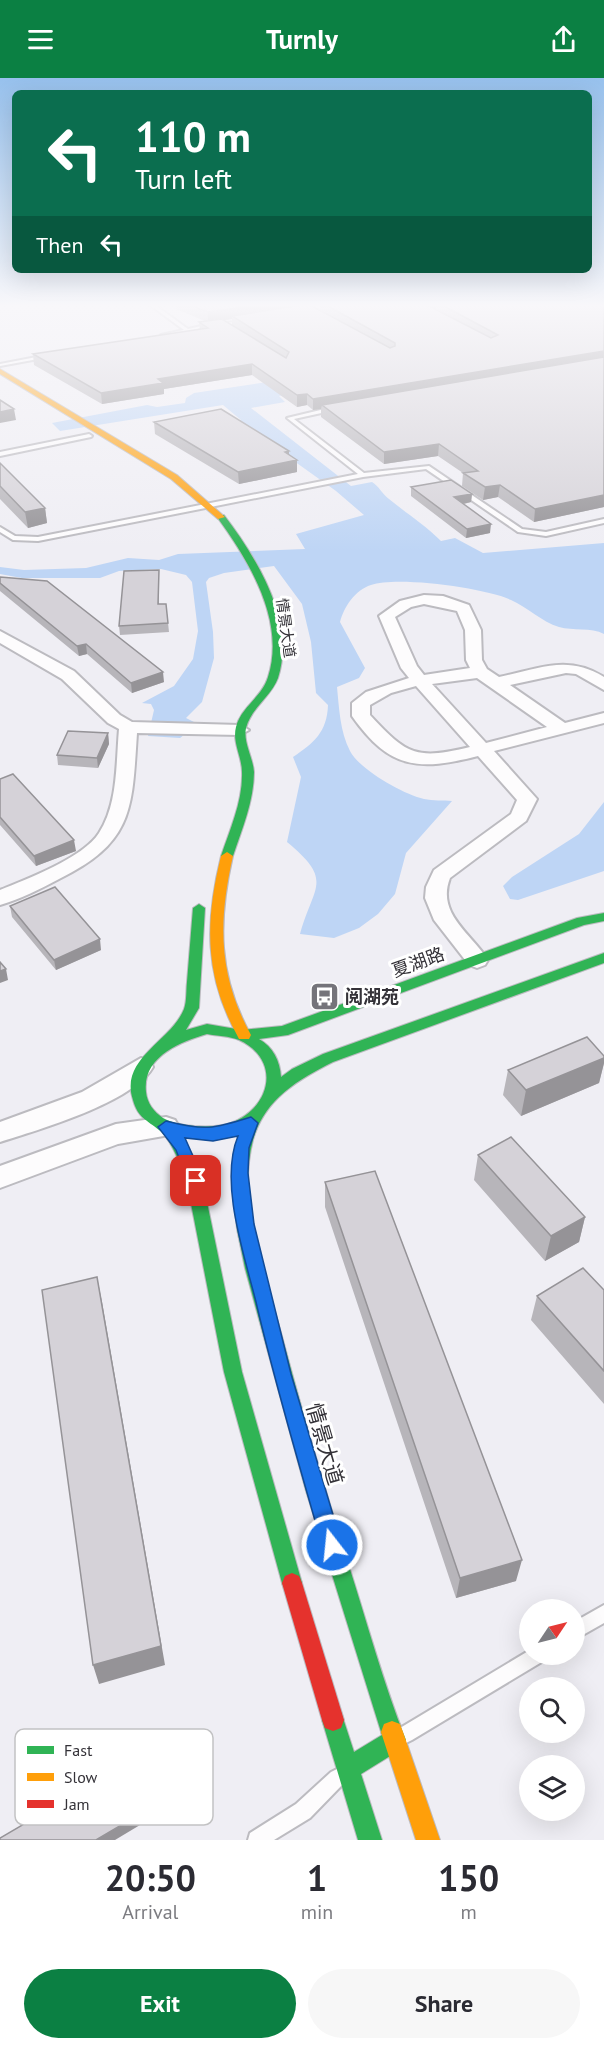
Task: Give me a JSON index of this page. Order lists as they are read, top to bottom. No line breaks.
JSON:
{"streets":{"street":["情景大道","夏湖路"]},"crossings":[["情景大道","夏湖路"]],"places":{"bus stop":["阅湖苑"]},"legend":["Fast","Slow","Jam"],"north":"top right","page":{"header":"Turnly","turn":["110 m","Turn left"],"then":"Then","eta":["20:50","Arrival","1","min","150","m"],"buttons":["Exit","Share"]}}
